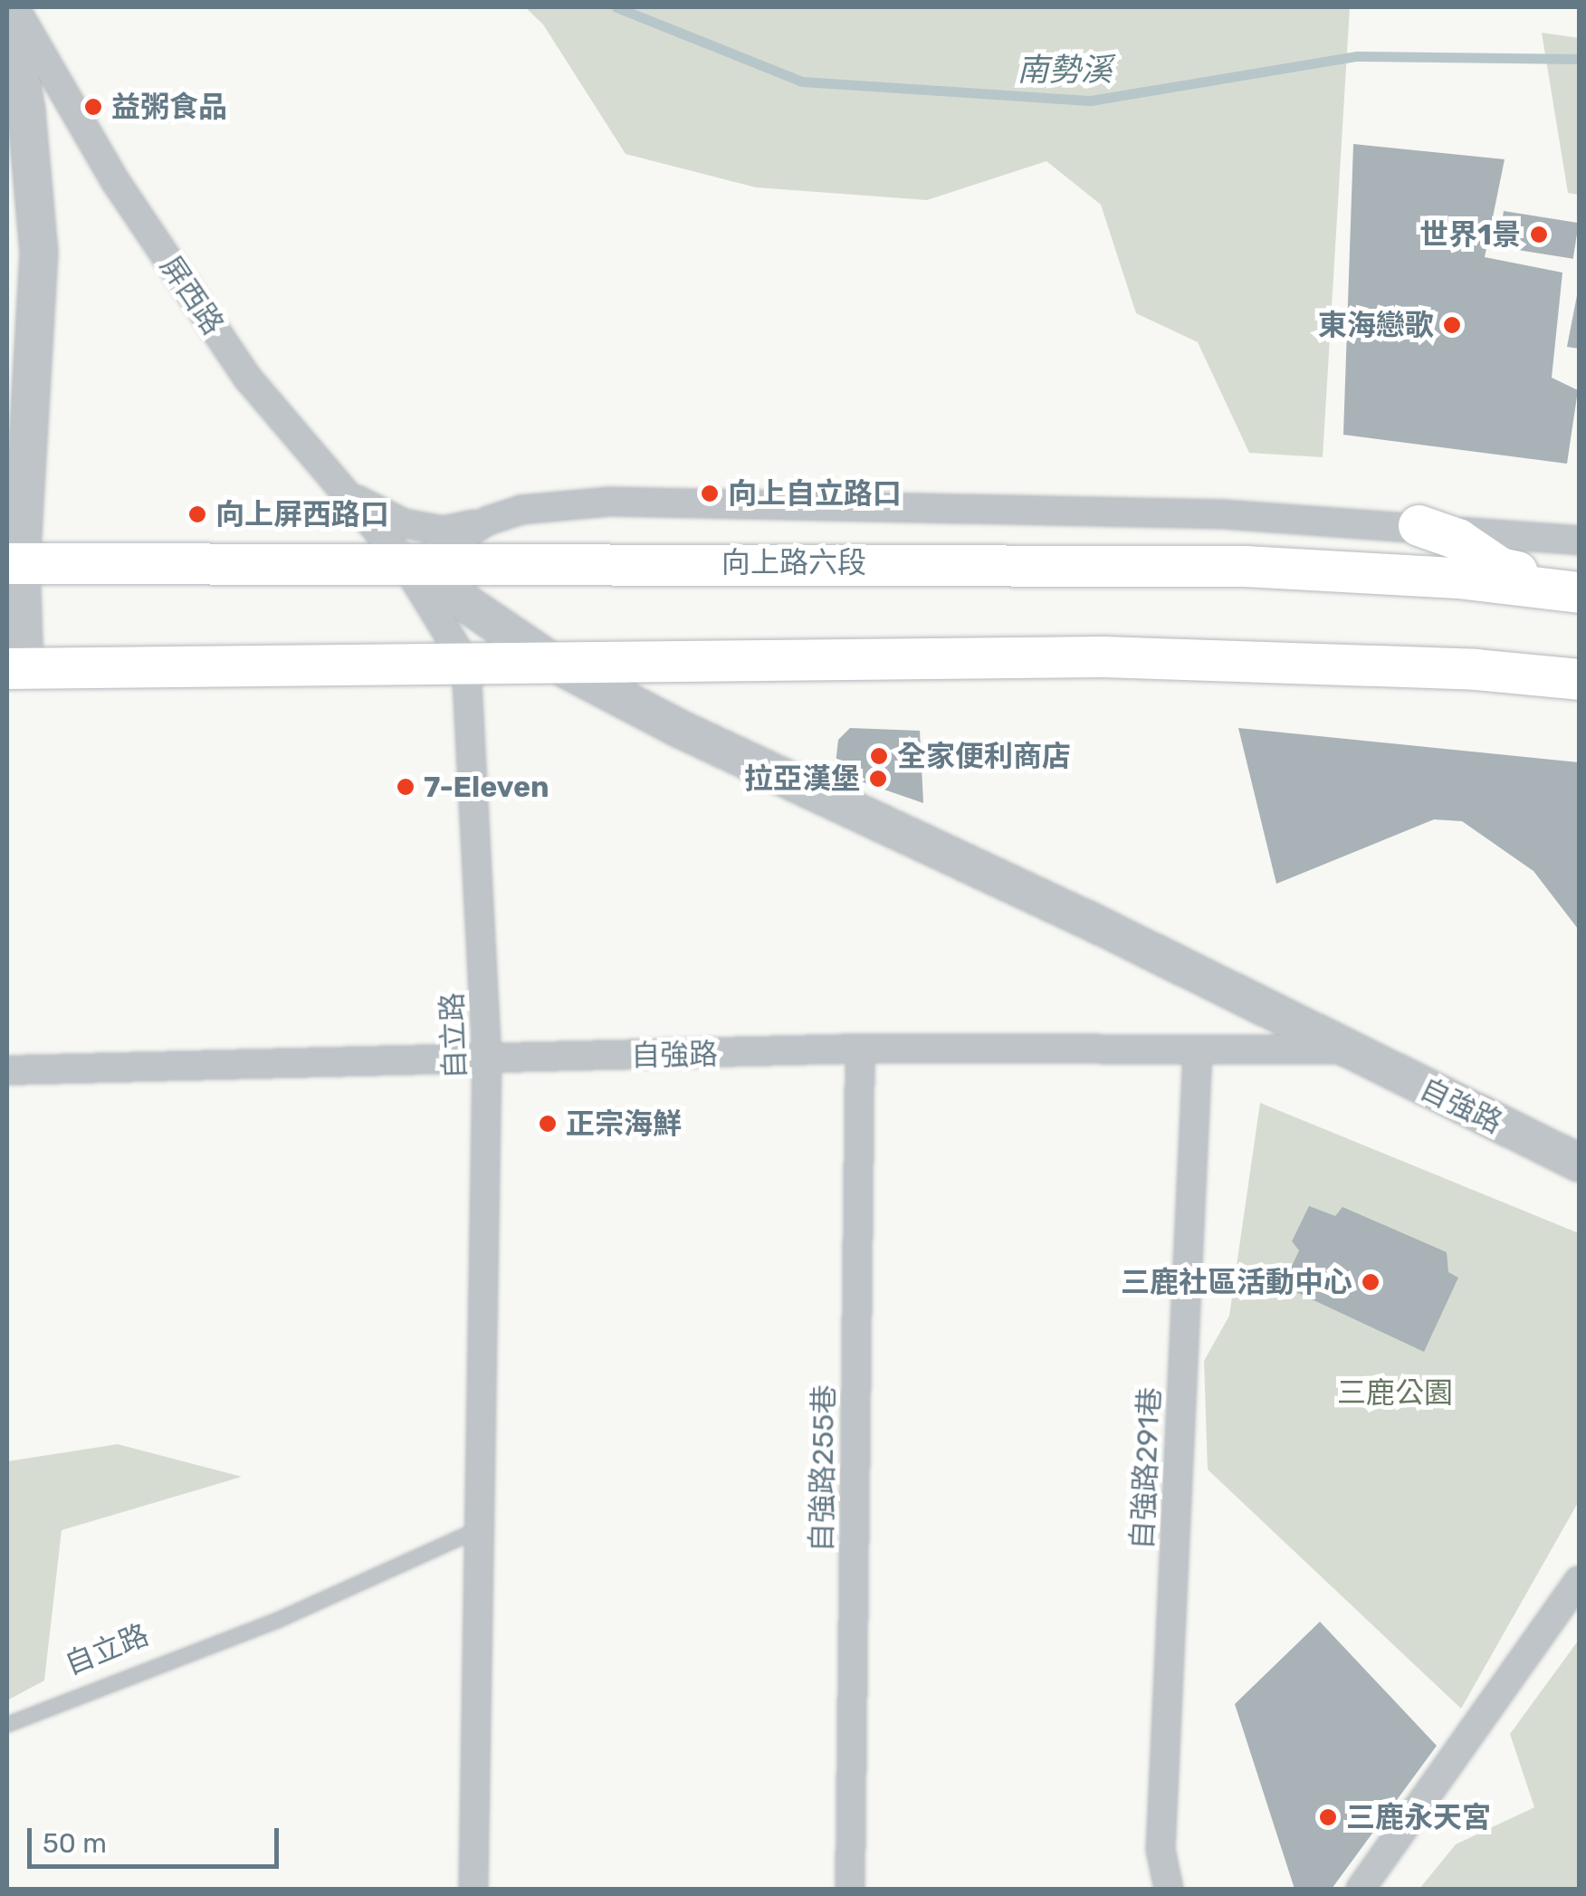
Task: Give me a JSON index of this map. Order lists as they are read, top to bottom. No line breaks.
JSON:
{"streets":{"main road":["向上路六段"],"street":["屏西路","自立路","自強路","自強路255巷","自強路291巷"]},"crossings":[["屏西路","向上路六段"],["屏西路","自立路"],["屏西路","自強路"],["向上路六段","自立路"],["向上路六段","自強路"],["自立路","自強路"],["自強路","自強路255巷"],["自強路","自強路291巷"]],"water":["南勢溪"],"parks":["三鹿公園"],"places":["益粥食品","世界1景","東海戀歌","向上自立路口","向上屏西路口","全家便利商店","拉亞漢堡","7-Eleven","正宗海鮮","三鹿社區活動中心","三鹿永天宮"],"scale_bar":"50 m"}
